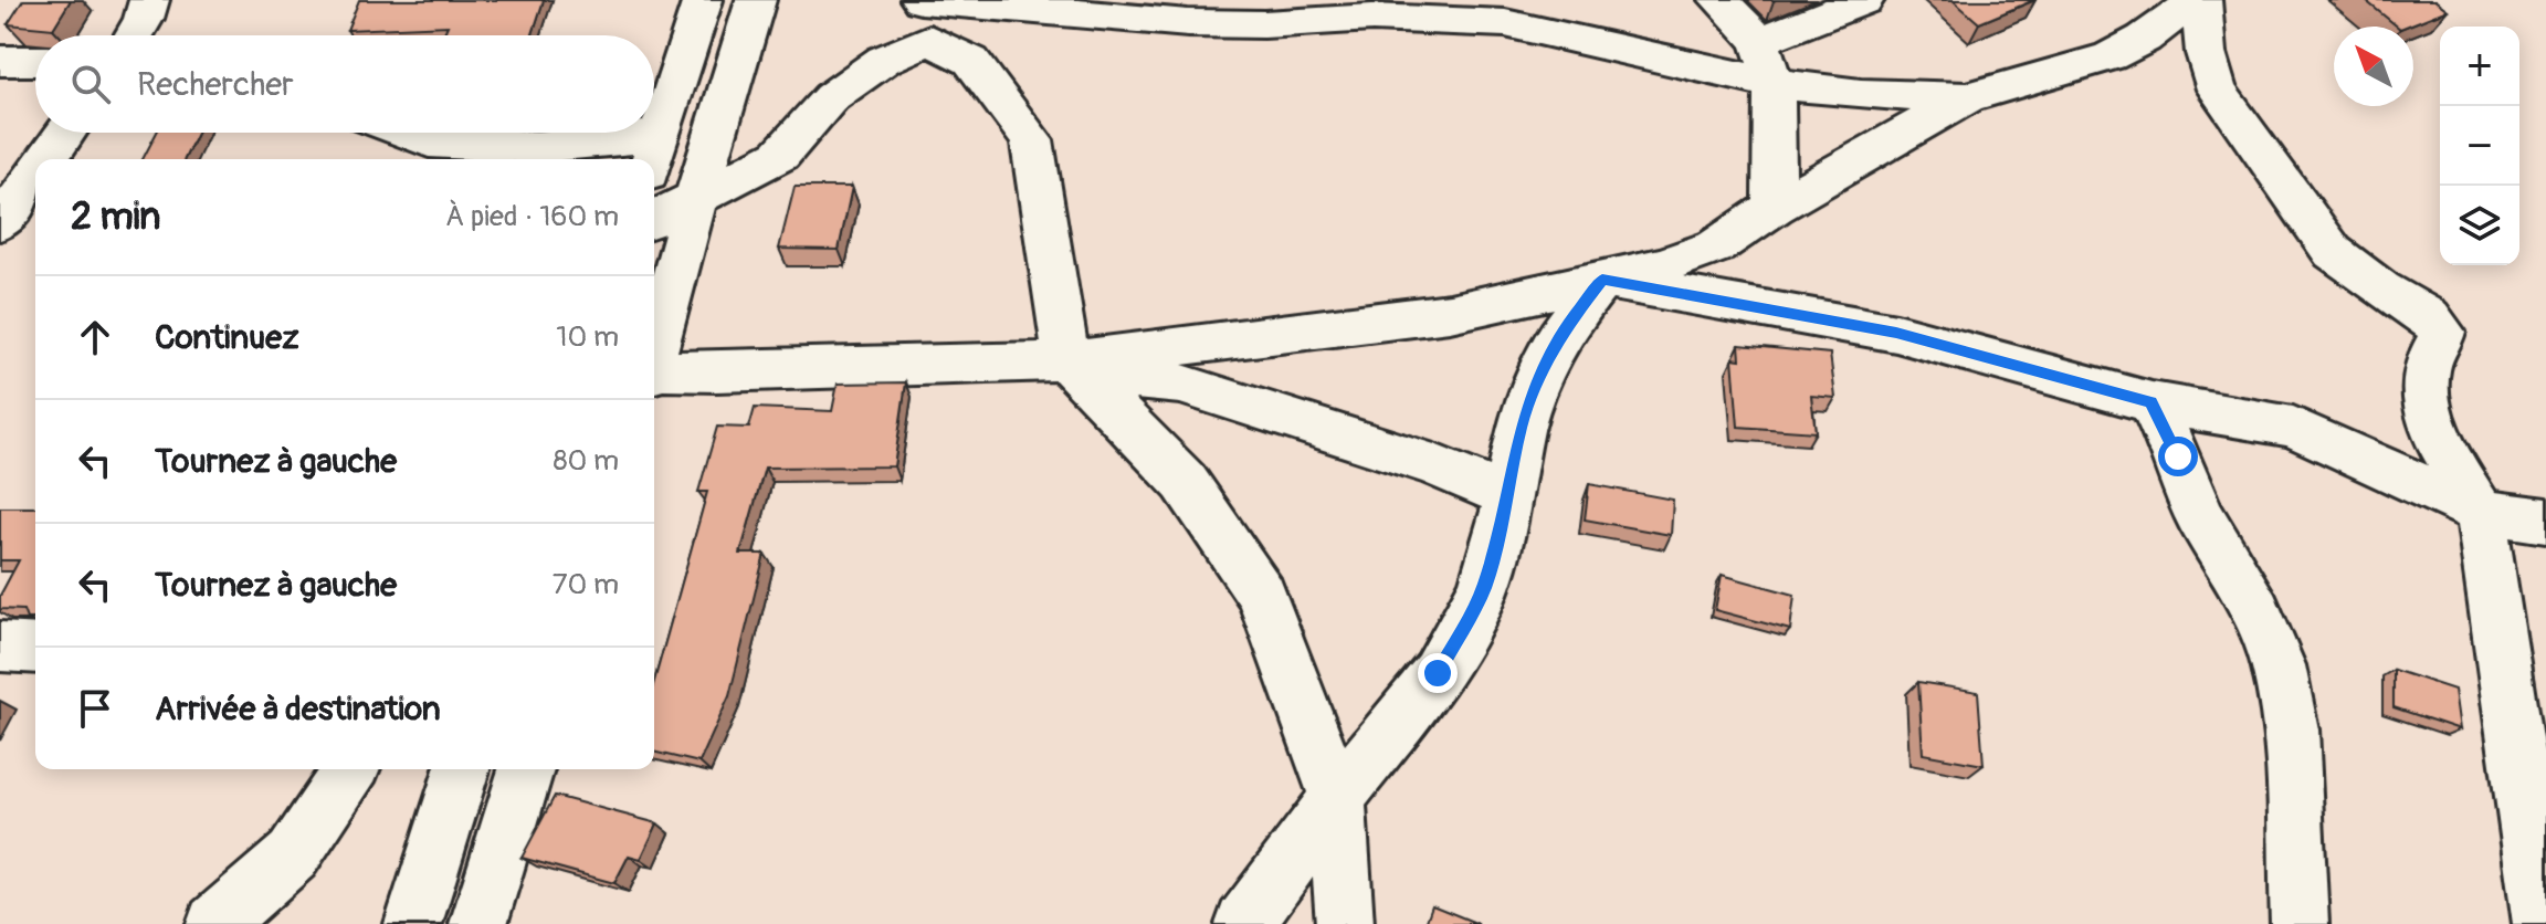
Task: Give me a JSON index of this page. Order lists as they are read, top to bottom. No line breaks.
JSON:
{"north":"top left","page":{"map_buttons":["+","−"],"search":"Rechercher","heading":["2 min","À pied · 160 m"],"list":[["Continuez","10 m"],["Tournez à gauche","80 m"],["Tournez à gauche","70 m"],"Arrivée à destination"]}}
